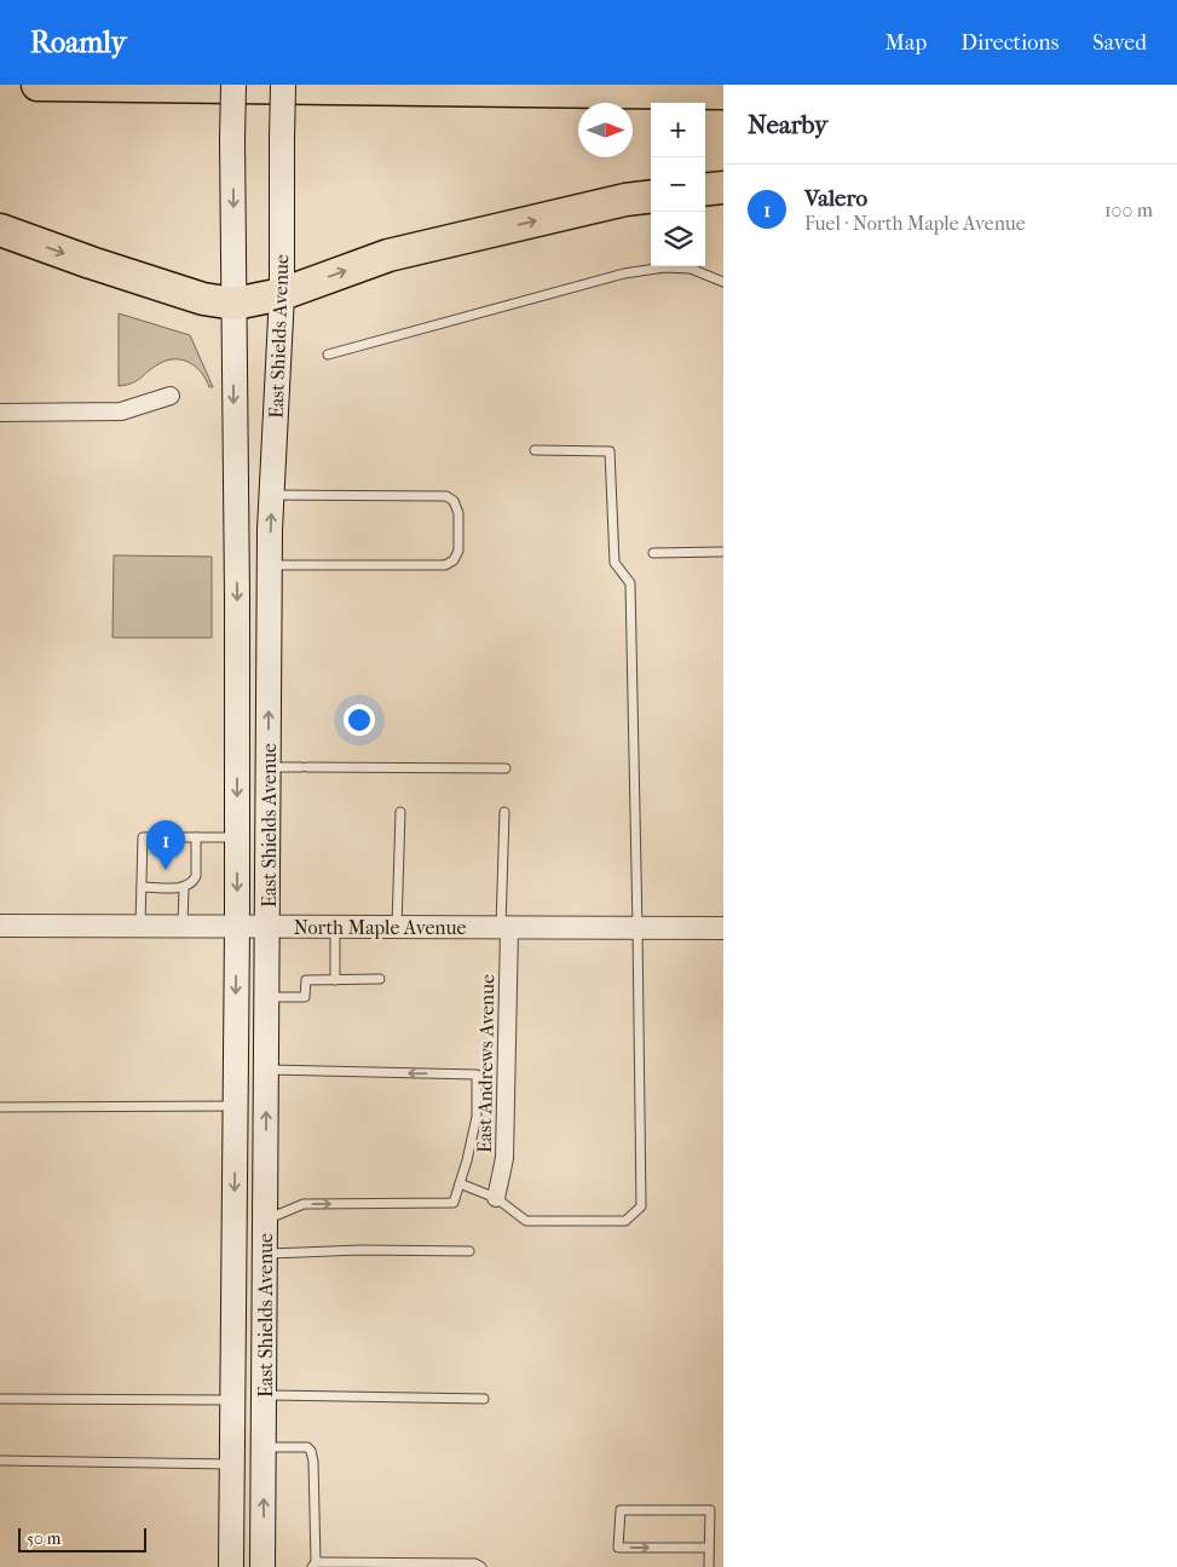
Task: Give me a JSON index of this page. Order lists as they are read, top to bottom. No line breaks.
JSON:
{"streets":{"main road":["East Shields Avenue"],"street":["North Maple Avenue","East Andrews Avenue"]},"crossings":[["East Shields Avenue","North Maple Avenue"],["North Maple Avenue","East Andrews Avenue"]],"scale_bar":"50 m","north":"right","page":{"header":"Roamly","nav":["Map","Directions","Saved"],"heading":"Nearby","map_buttons":["+","−"],"list":[{"mark":"1","name":"Valero","note":"Fuel · North Maple Avenue","value":"100 m"}],"pins":"1","scale":"50 m"}}
